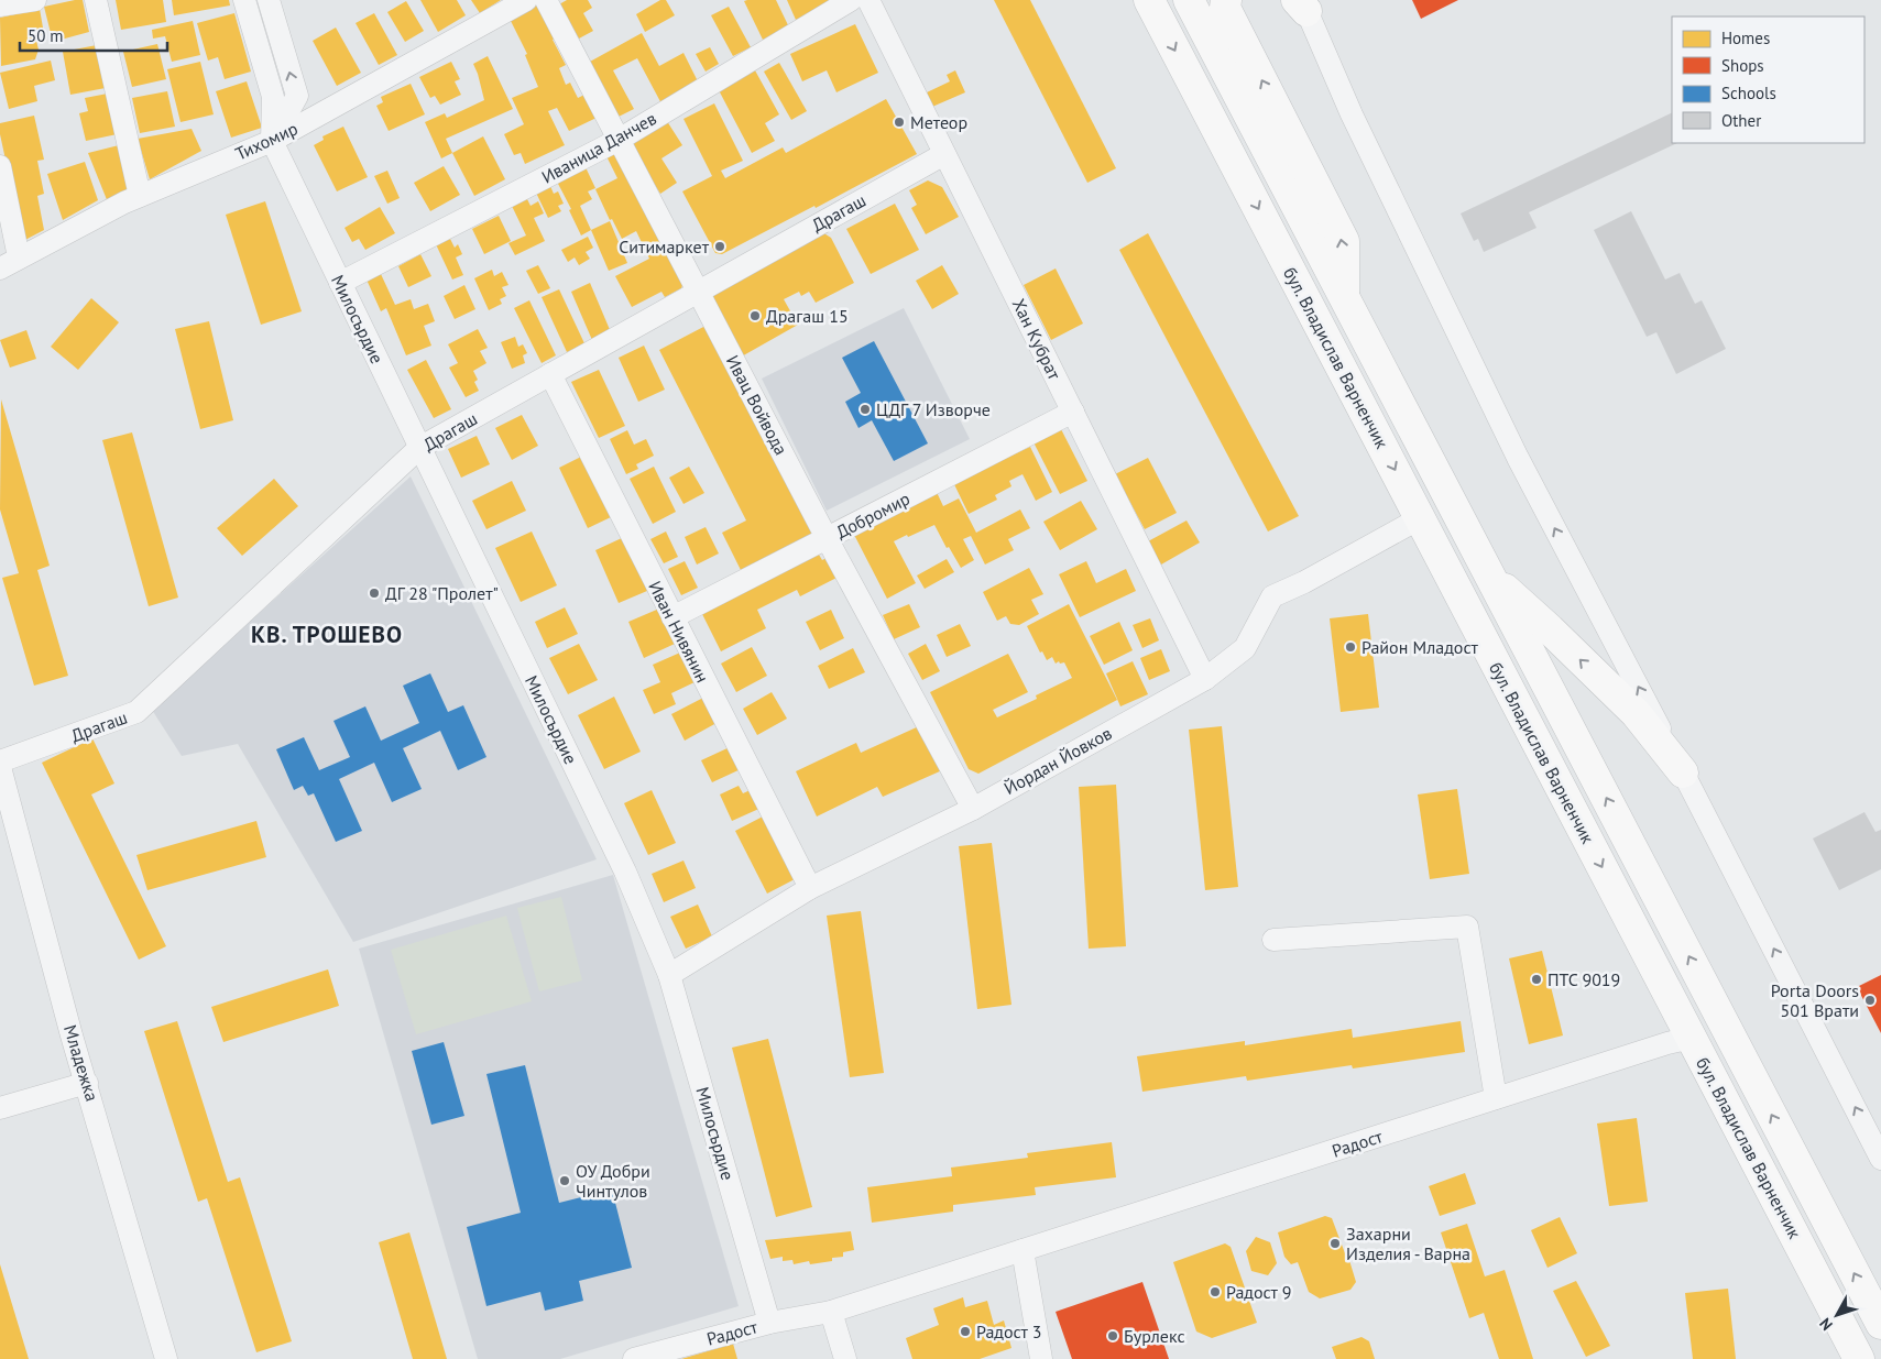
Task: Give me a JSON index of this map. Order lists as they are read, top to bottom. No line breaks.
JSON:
{"streets":{"main road":["бул. Владислав Варненчик"],"street":["Тихомир","Иваница Данчев","Драгаш","Милосърдие","Хан Кубрат","Ивац Войвода","Добромир","Иван Нивянин","Йордан Йовков","Младежка","Радост"]},"crossings":[["Тихомир","Милосърдие"],["Иваница Данчев","Милосърдие"],["Иваница Данчев","Ивац Войвода"],["Драгаш","Милосърдие"],["Драгаш","Хан Кубрат"],["Драгаш","Ивац Войвода"],["Драгаш","Иван Нивянин"],["Милосърдие","Йордан Йовков"],["Милосърдие","Радост"],["Хан Кубрат","Добромир"],["Хан Кубрат","Йордан Йовков"],["бул. Владислав Варненчик","Йордан Йовков"],["бул. Владислав Варненчик","Радост"],["Ивац Войвода","Добромир"],["Ивац Войвода","Йордан Йовков"],["Добромир","Иван Нивянин"],["Иван Нивянин","Йордан Йовков"]],"districts":["КВ. ТРОШЕВО"],"places":["Метеор","Ситимаркет","Драгаш 15","ЦДГ 7 Изворче","ДГ 28 \"Пролет\"","Район Младост","ПТС 9019","Porta Doors 501 Врати","ОУ Добри Чинтулов","Захарни Изделия - Варна","Радост 9","Радост 3","Бурлекс"],"legend":["Homes","Shops","Schools","Other"],"scale_bar":"50 m","north":"bottom left"}
